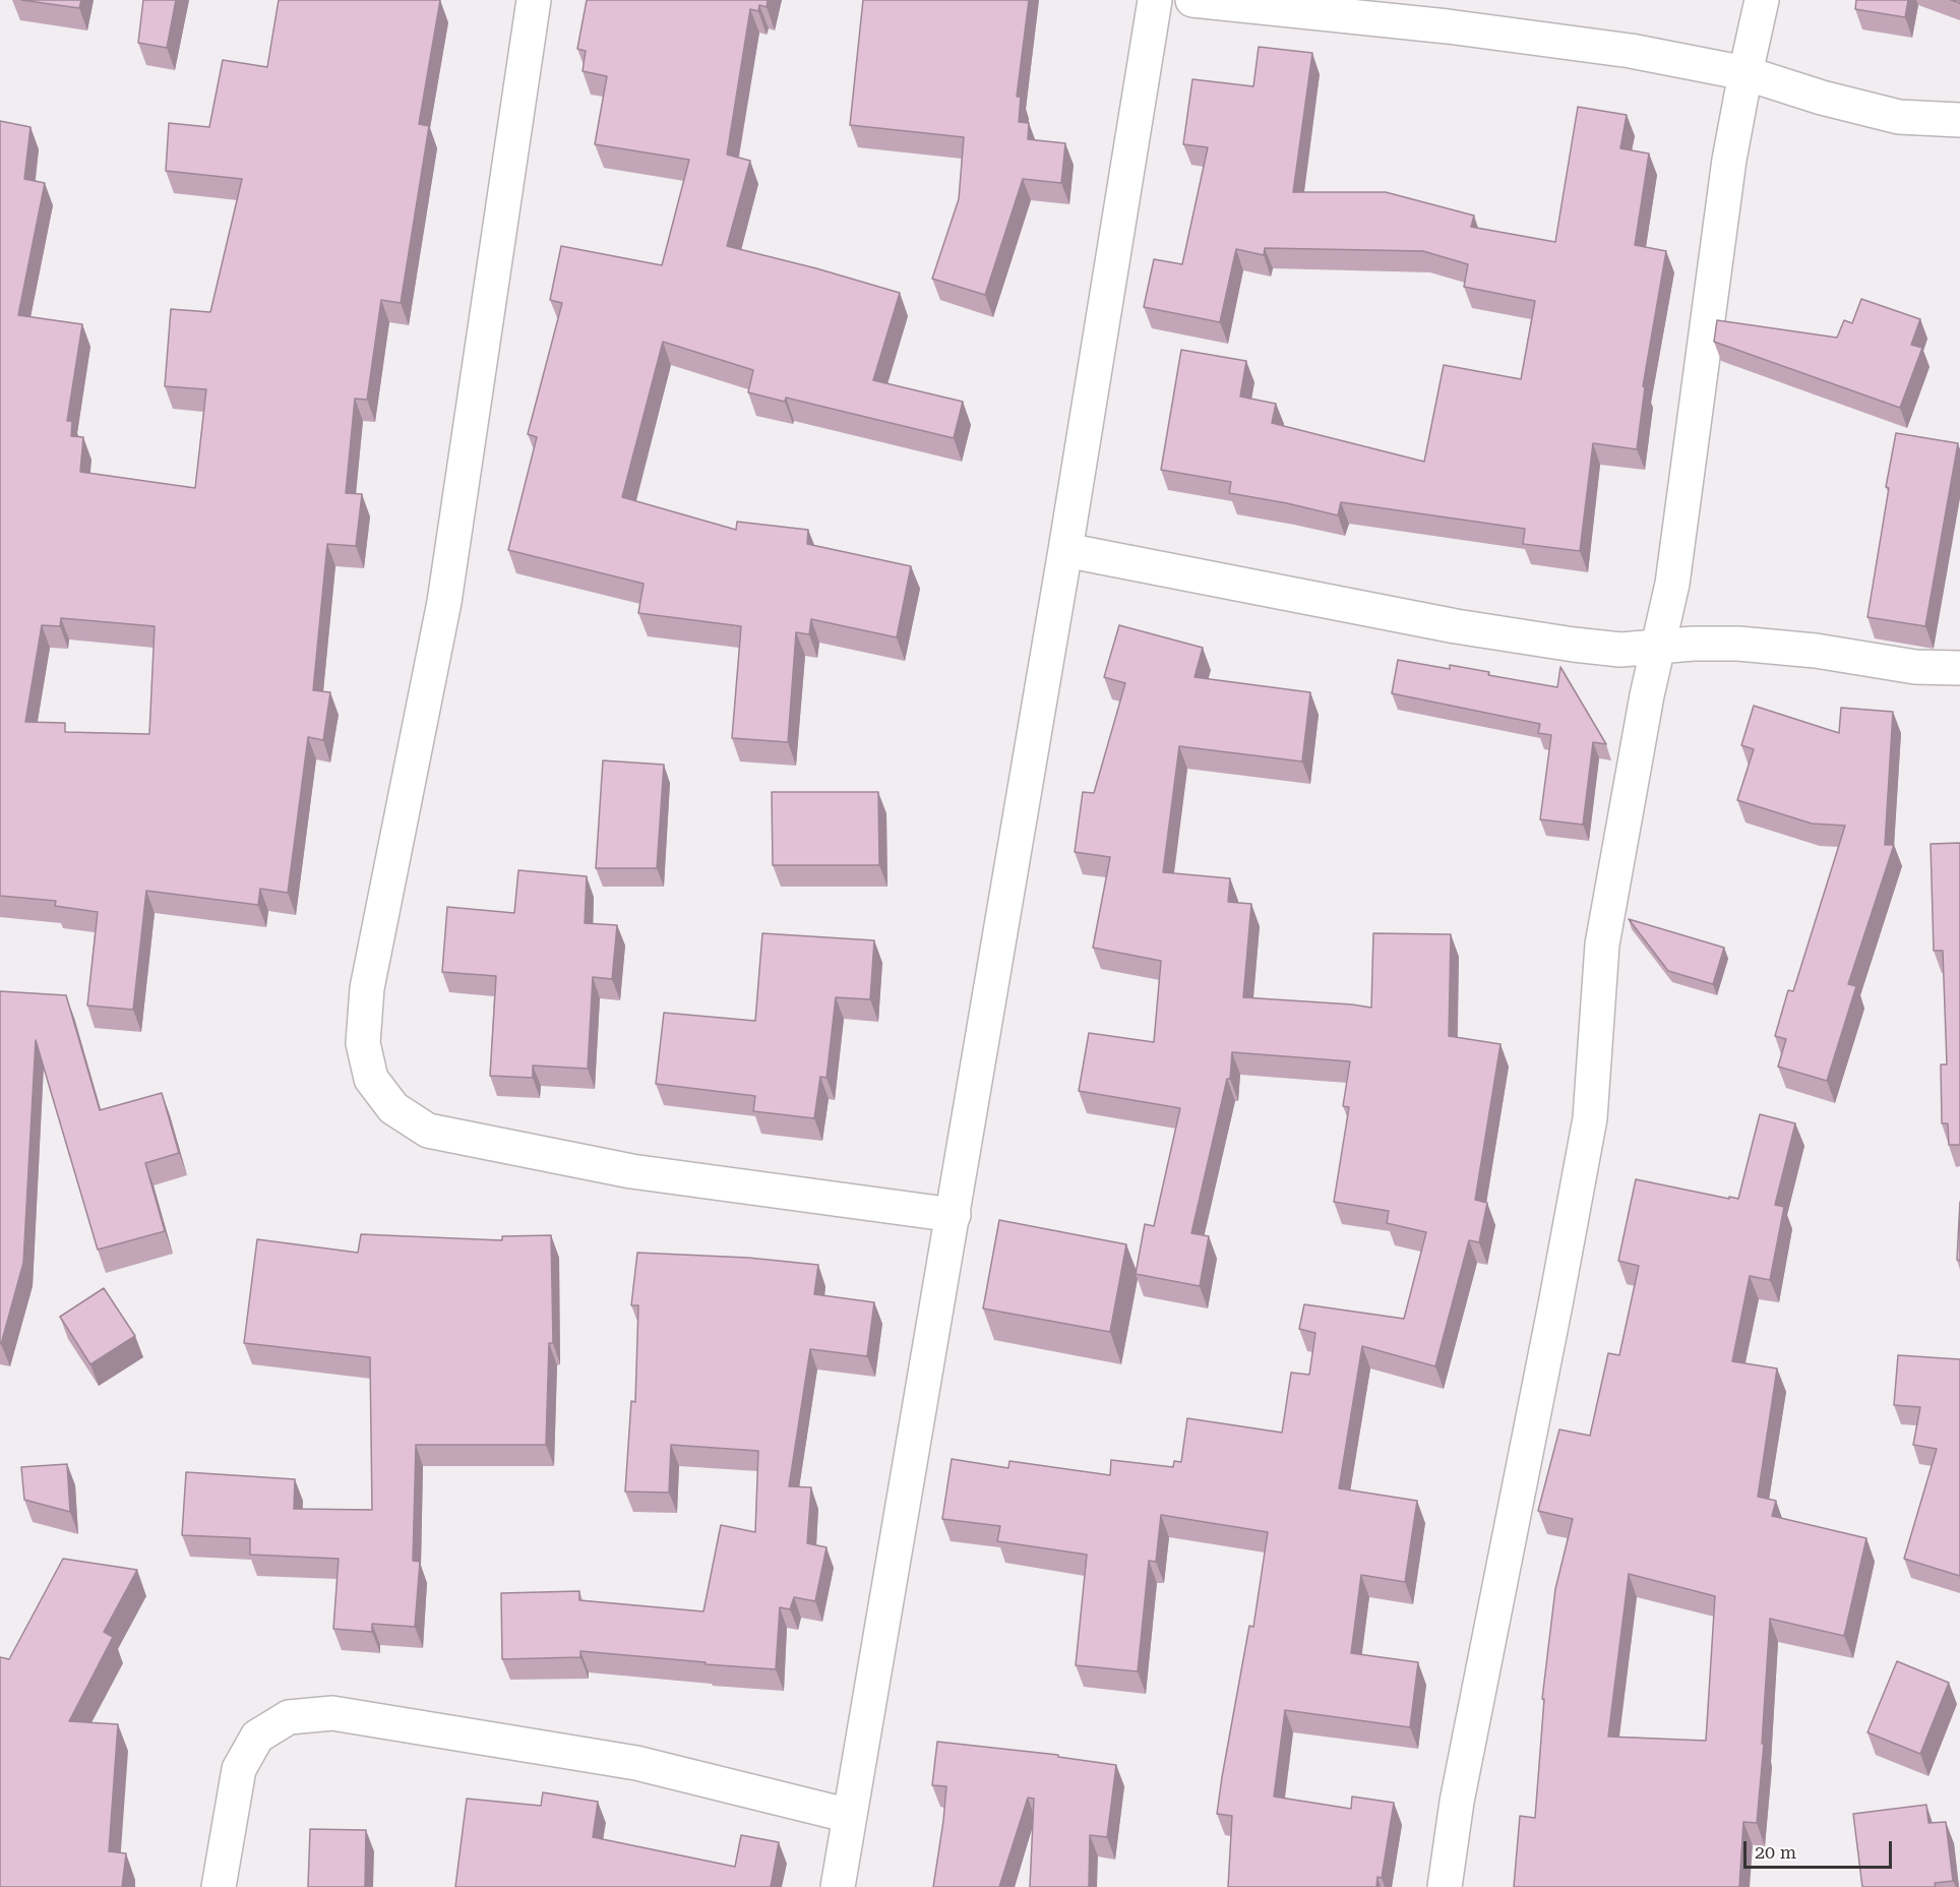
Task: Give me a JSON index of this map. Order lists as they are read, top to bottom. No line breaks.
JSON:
{"scale_bar":"20 m"}
